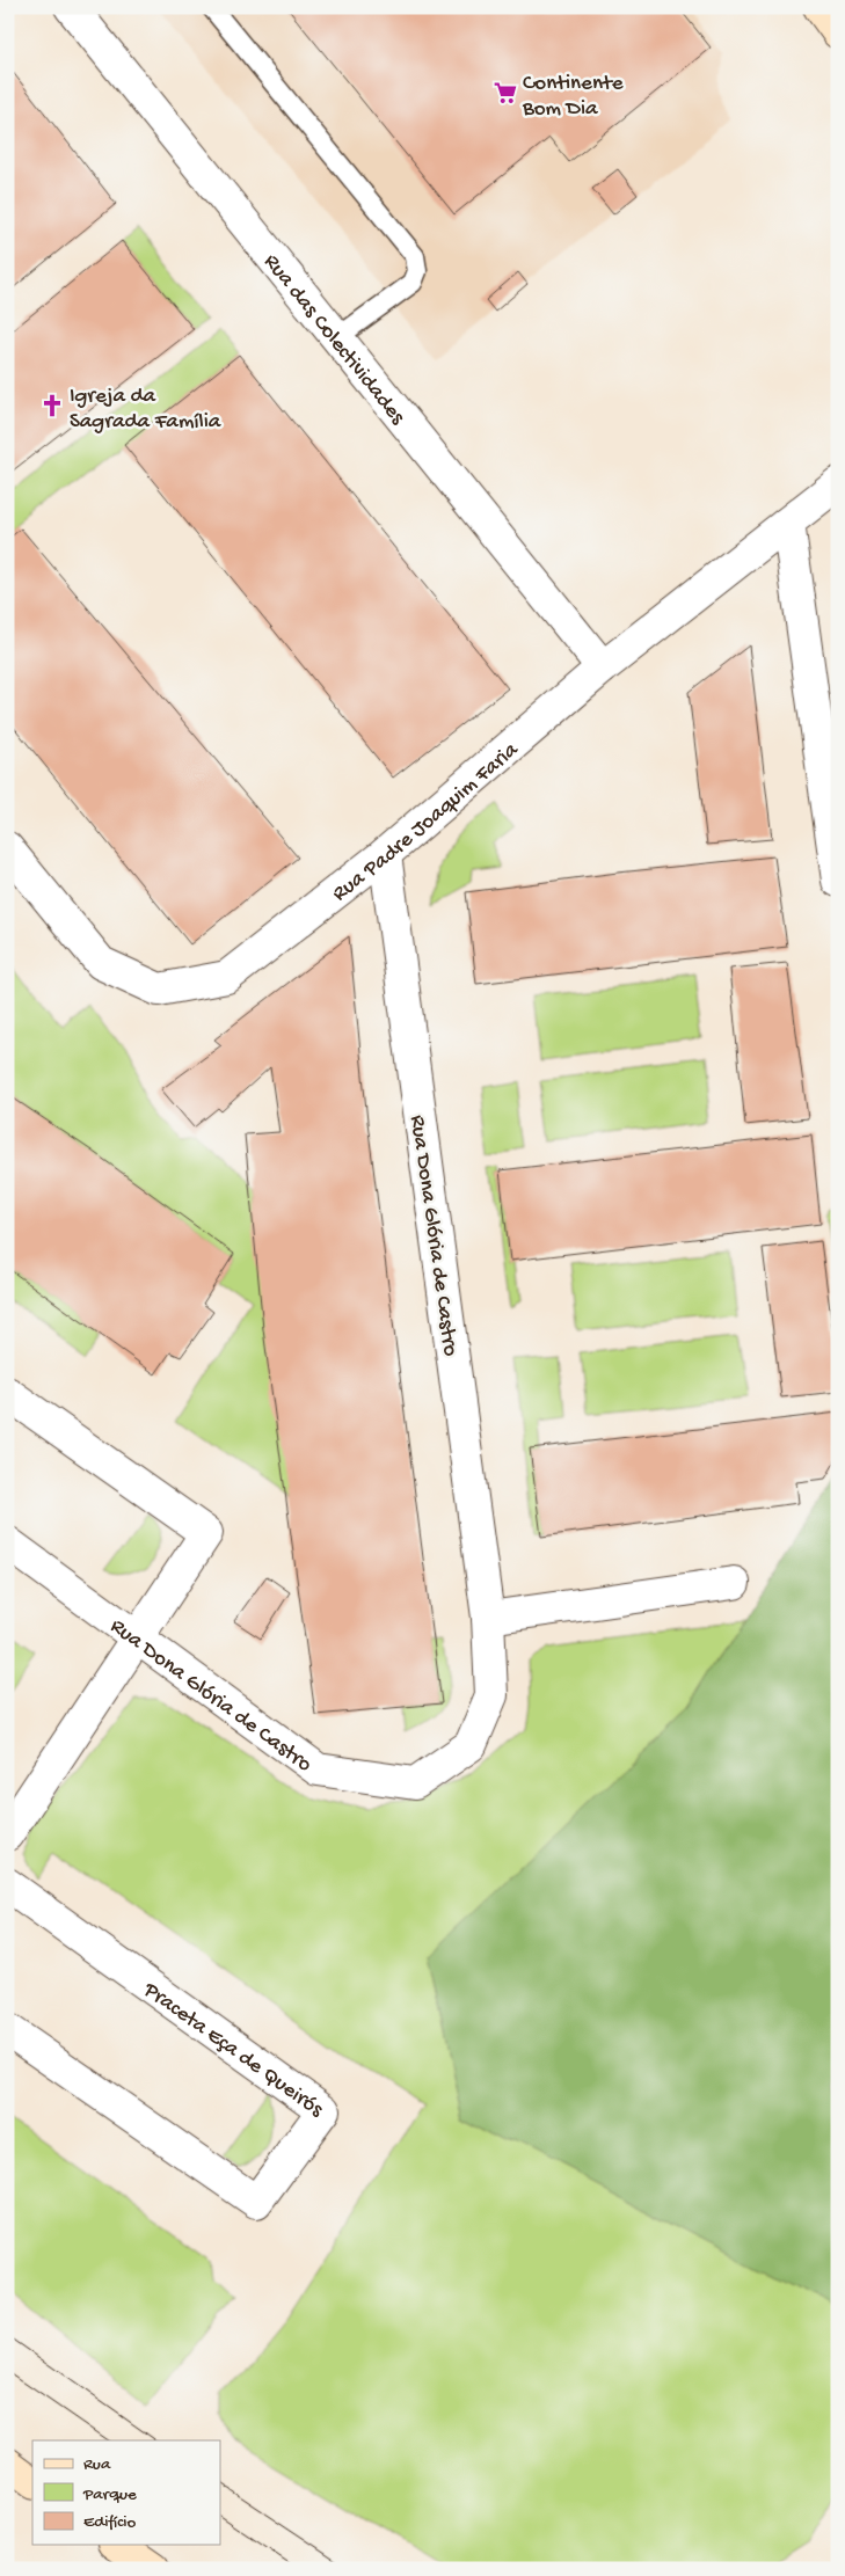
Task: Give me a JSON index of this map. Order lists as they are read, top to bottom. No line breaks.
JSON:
{"streets":{"street":["Rua das Colectividades","Rua Padre Joaquim Faria","Rua Dona Glória de Castro","Praceta Eça de Queirós"]},"crossings":[["Rua das Colectividades","Rua Padre Joaquim Faria"],["Rua Padre Joaquim Faria","Rua Dona Glória de Castro"]],"places":{"supermarket":["Continente Bom Dia"],"church":["Igreja da Sagrada Família"]},"legend":["Rua","Parque","Edifício"]}
